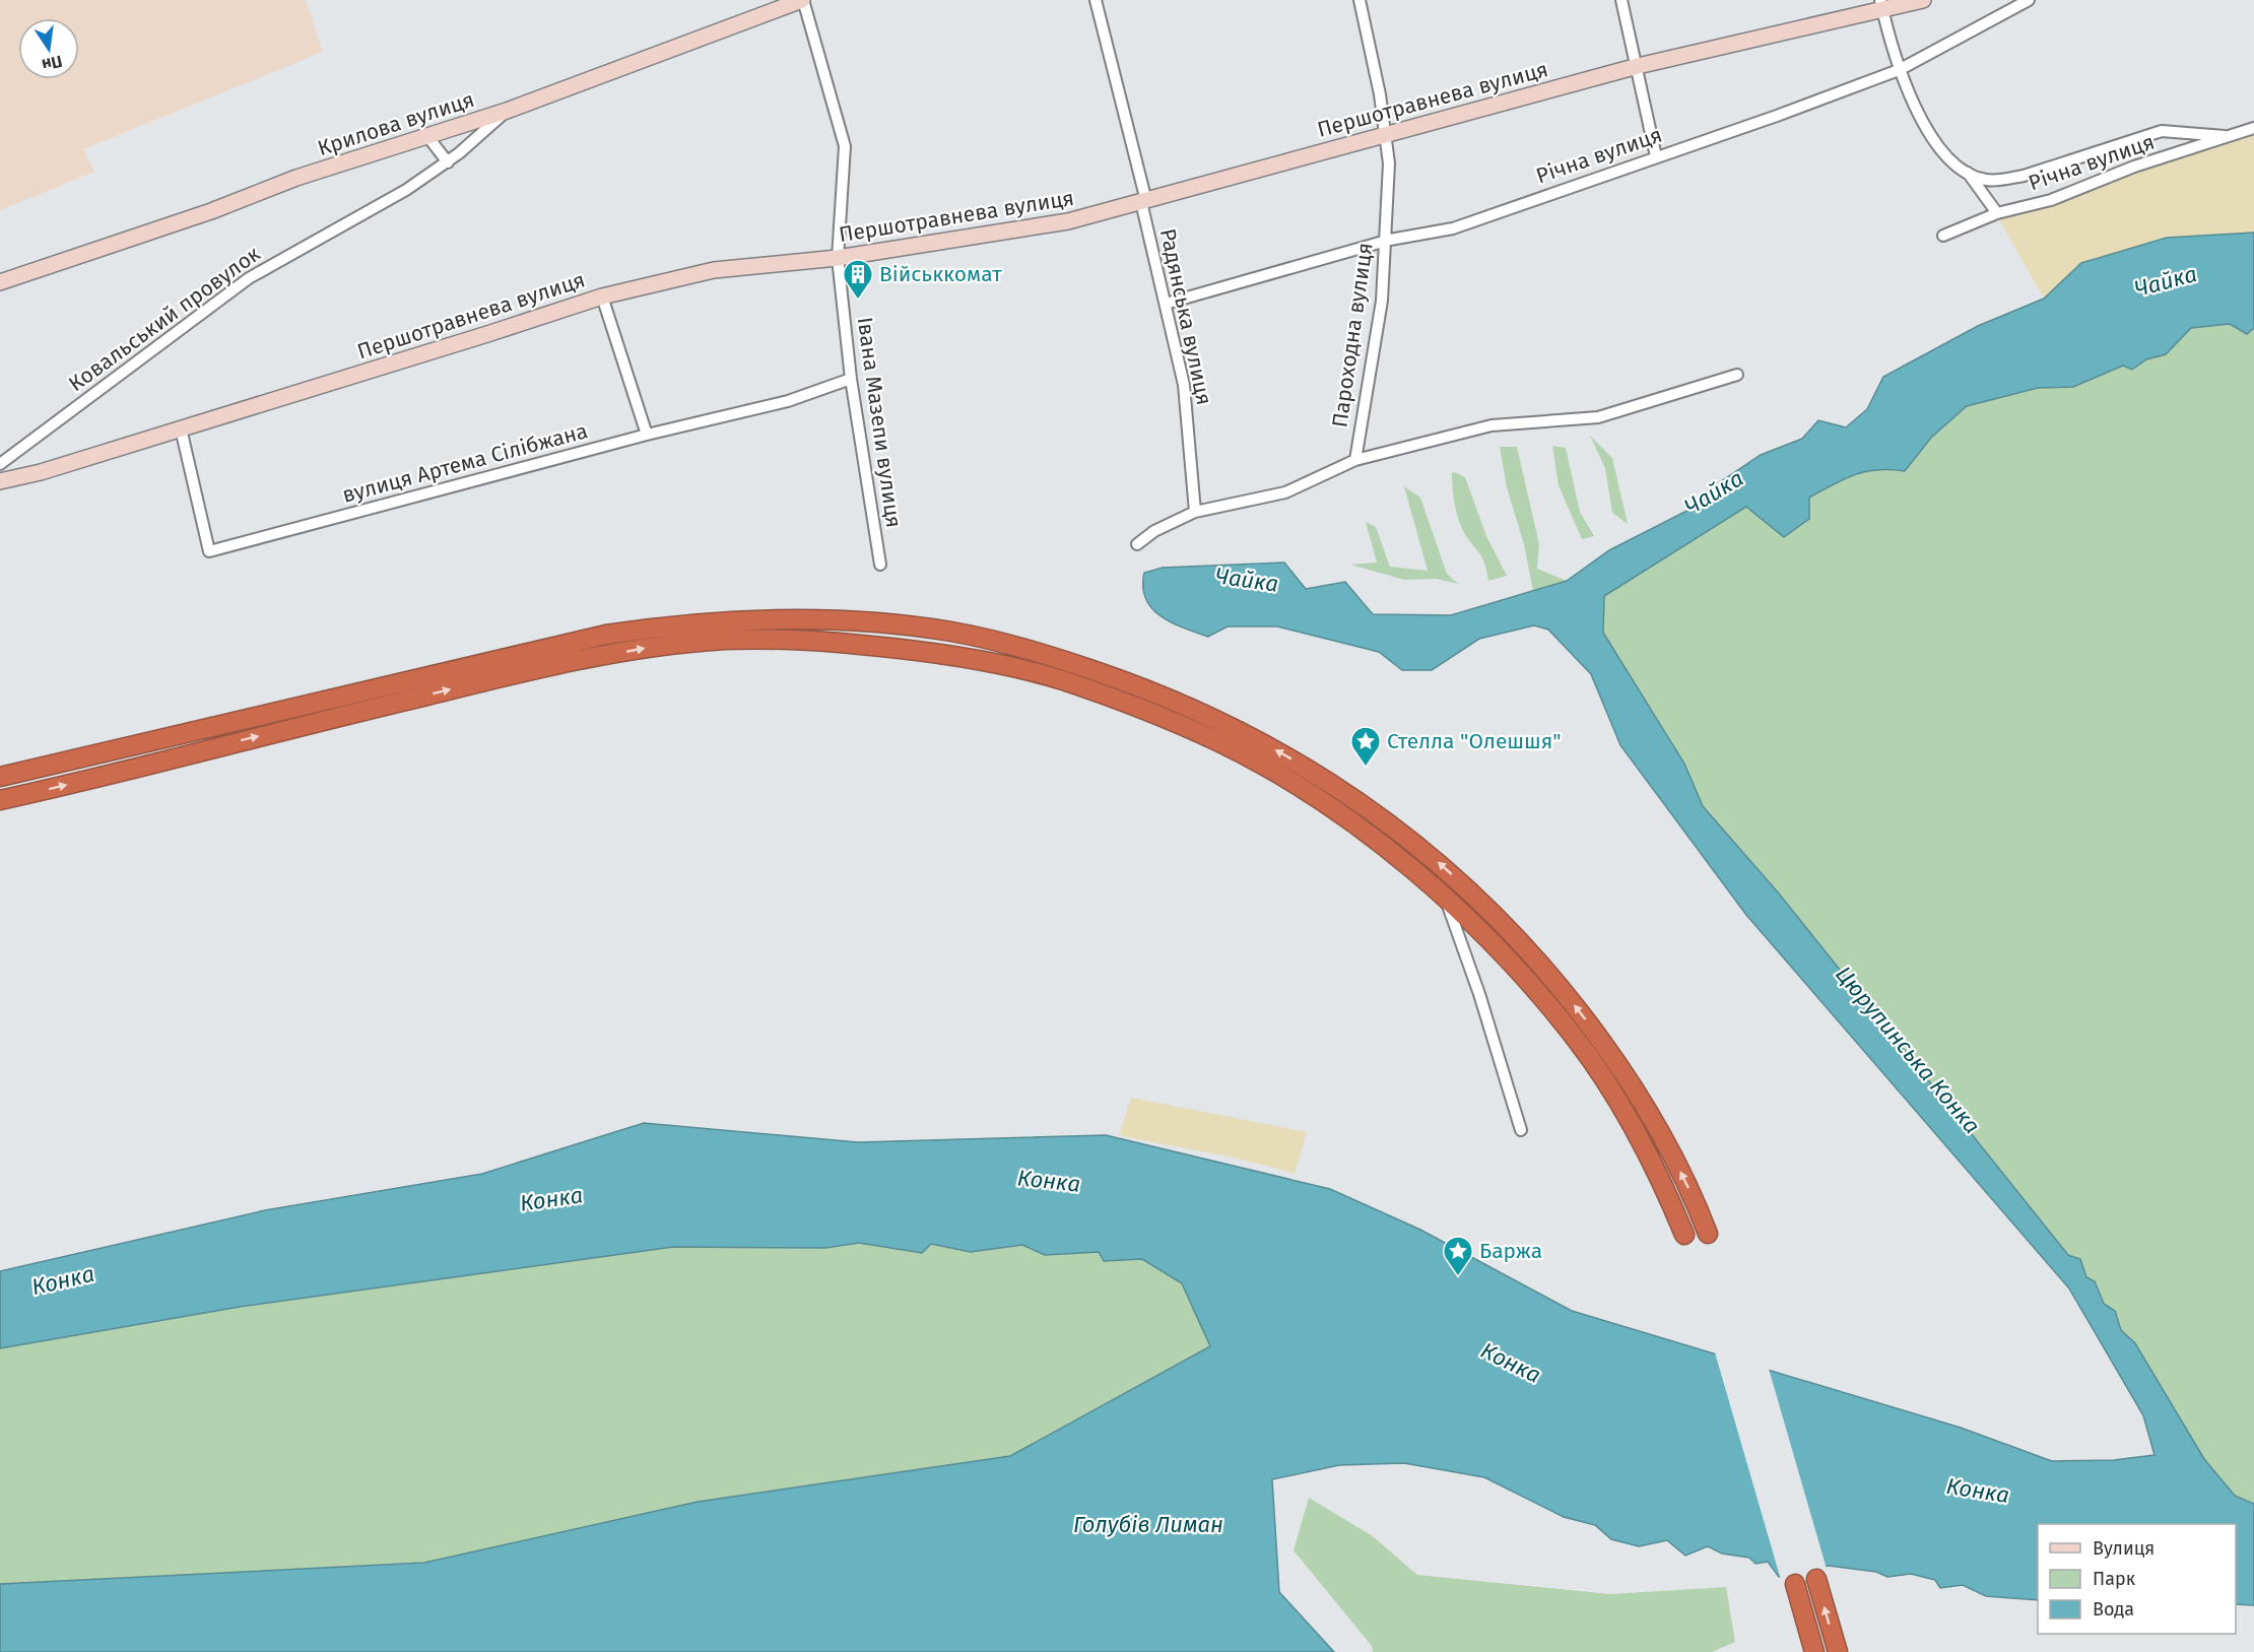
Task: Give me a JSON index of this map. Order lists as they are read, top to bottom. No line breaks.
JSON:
{"streets":{"street":["Першотравнева вулиця","Крилова вулиця","Річна вулиця","Радянська вулиця","Ковальський провулок","Пароходна вулиця","Івана Мазепи вулиця","вулиця Артема Сілібжана"]},"crossings":[["Першотравнева вулиця","Радянська вулиця"],["Першотравнева вулиця","Пароходна вулиця"],["Першотравнева вулиця","Івана Мазепи вулиця"],["Першотравнева вулиця","вулиця Артема Сілібжана"],["Крилова вулиця","Ковальський провулок"],["Крилова вулиця","Івана Мазепи вулиця"],["Річна вулиця","Радянська вулиця"],["Річна вулиця","Пароходна вулиця"],["Івана Мазепи вулиця","вулиця Артема Сілібжана"]],"water":["Чайка","Цюрупинська Конка","Конка","Голубів Лиман"],"places":{"building":["Військкомат"],"place":["Стелла \"Олешшя\"","Баржа"]},"legend":["Вулиця","Парк","Вода"],"north":"bottom"}
